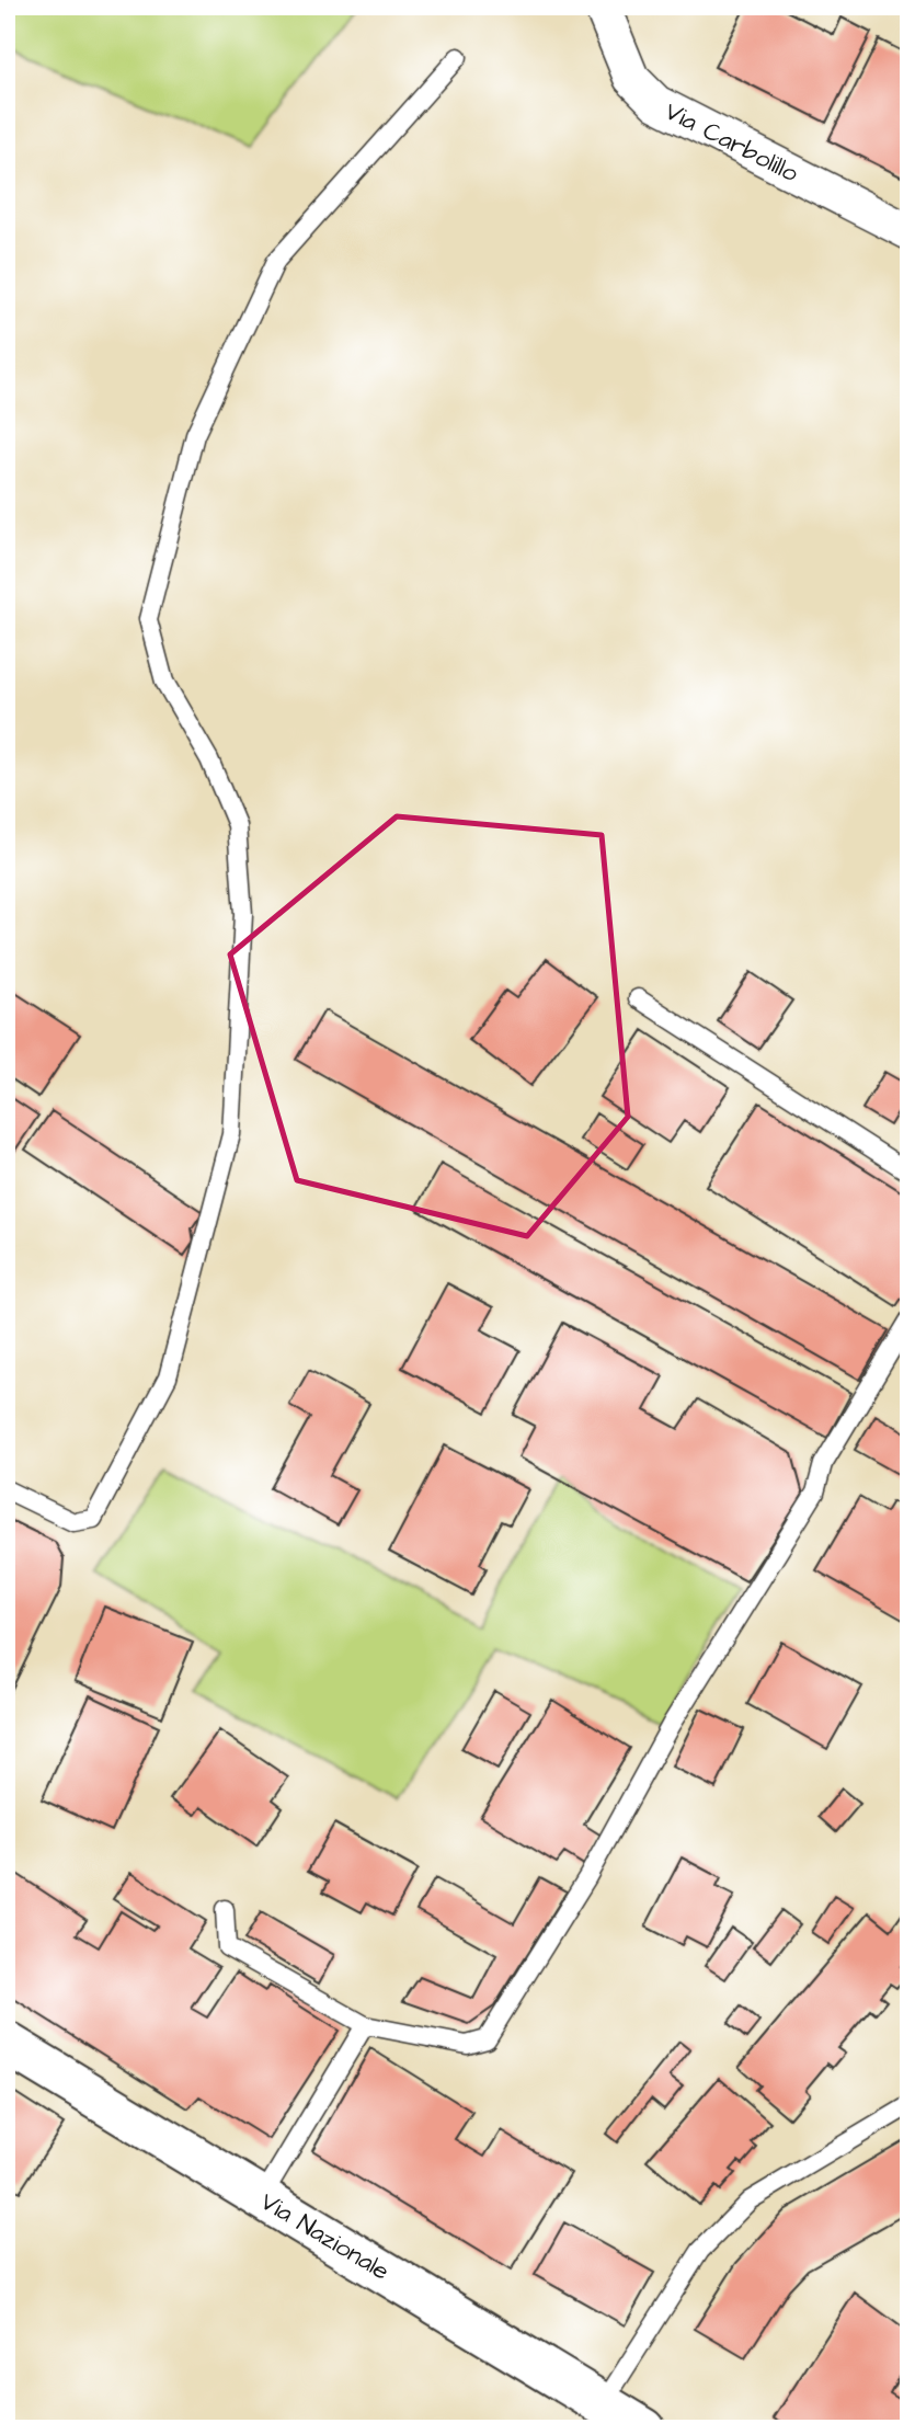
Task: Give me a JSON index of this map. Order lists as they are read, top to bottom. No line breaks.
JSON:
{"streets":{"main road":["Via Nazionale"],"street":["Via Carbolillo"]}}
